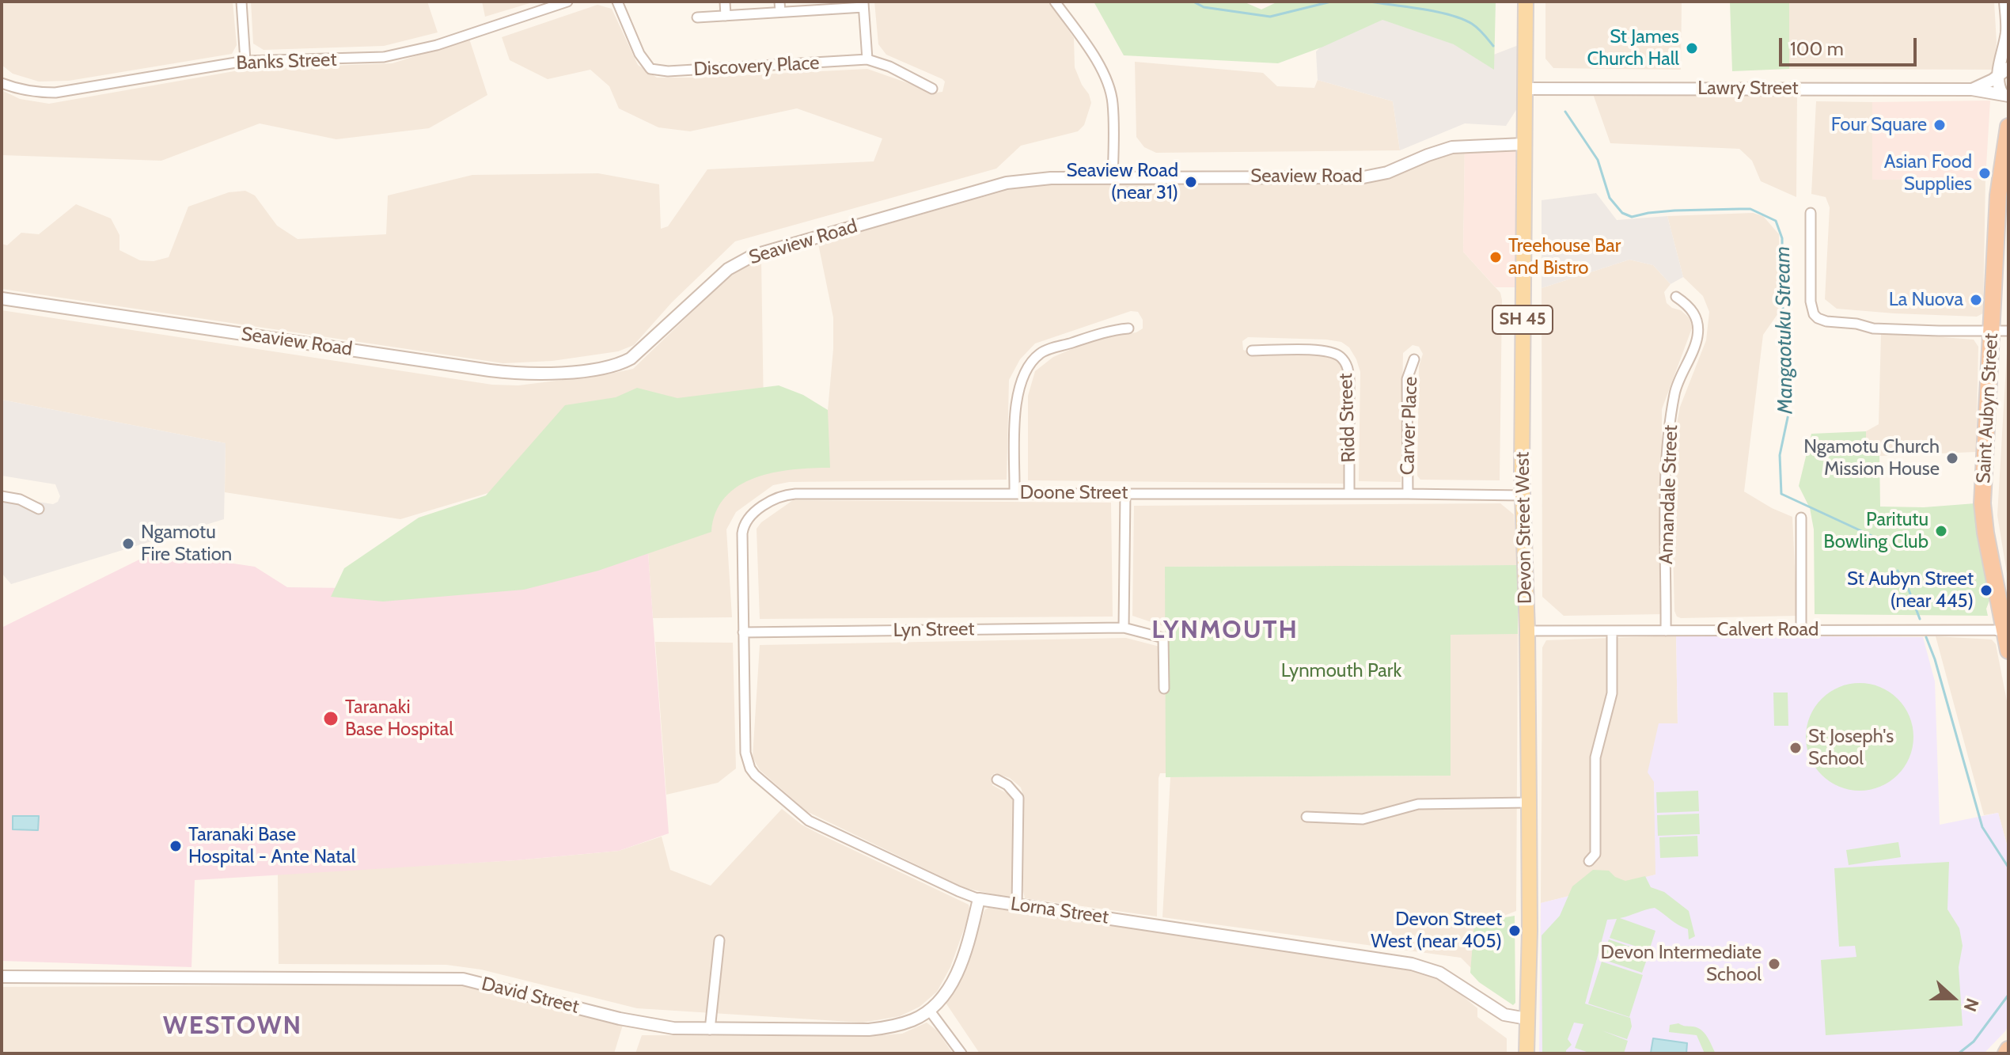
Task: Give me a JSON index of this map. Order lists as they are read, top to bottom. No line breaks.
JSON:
{"streets":{"highway":["Saint Aubyn Street"],"main road":["SH 45","Devon Street West"],"street":["Banks Street","Discovery Place","Lawry Street","Seaview Road","Ridd Street","Carver Place","Doone Street","Annandale Street","Lyn Street","Calvert Road","Lorna Street","David Street"]},"crossings":[["Lawry Street","Devon Street West"],["Seaview Road","Devon Street West"],["Saint Aubyn Street","Calvert Road"],["Ridd Street","Doone Street"],["Carver Place","Doone Street"],["Doone Street","Devon Street West"],["Doone Street","Lyn Street"],["Doone Street","Lorna Street"],["Annandale Street","Calvert Road"],["Devon Street West","Calvert Road"],["Devon Street West","Lorna Street"],["Lyn Street","Lorna Street"],["Lorna Street","David Street"]],"districts":["LYNMOUTH","WESTOWN"],"water":["Mangaotuku Stream"],"parks":["Lynmouth Park"],"places":["St James Church Hall","Four Square","Asian Food Supplies","Seaview Road (near 31)","Treehouse Bar and Bistro","La Nuova","Ngamotu Church Mission House","Paritutu Bowling Club","Ngamotu Fire Station","St Aubyn Street (near 445)","Taranaki Base Hospital","St Joseph's School","Taranaki Base Hospital - Ante Natal","Devon Street West (near 405)","Devon Intermediate School"],"scale_bar":"100 m","north":"right"}
